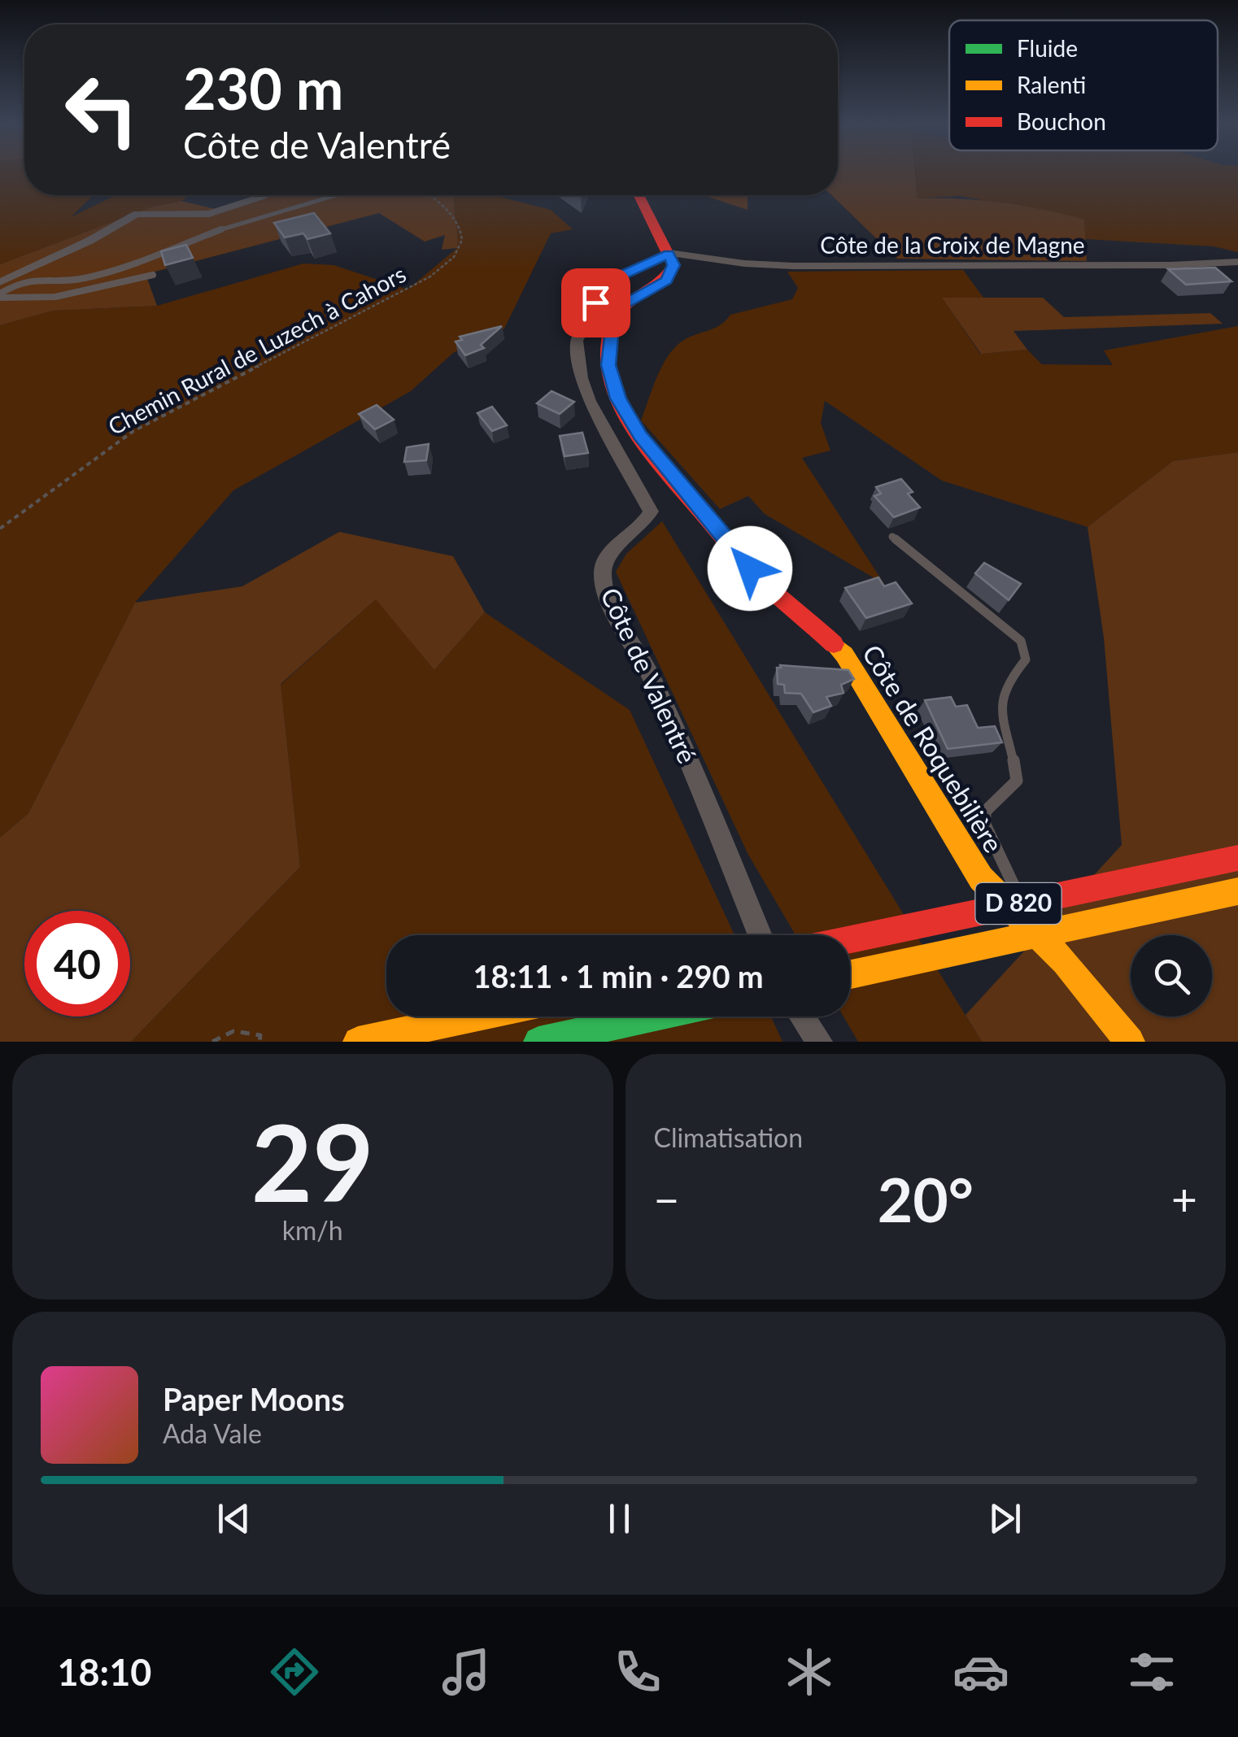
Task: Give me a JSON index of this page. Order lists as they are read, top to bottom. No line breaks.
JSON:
{"streets":{"street":["Côte de la Croix de Magne","Côte de Valentré","Côte de Roquebilière","D 820"],"path":["Chemin Rural de Luzech à Cahors"]},"crossings":[["Côte de la Croix de Magne","Côte de Valentré"],["Côte de la Croix de Magne","Côte de Roquebilière"],["Côte de Valentré","Côte de Roquebilière"]],"legend":["Fluide","Ralenti","Bouchon"],"page":{"turn":["230 m","Côte de Valentré"],"limit":"40","trip":"18:11 · 1 min · 290 m","tile":[["29","km/h"],"Climatisation"],"heat":["−","20°","+"],"song":["Paper Moons","Ada Vale"],"tabs":"18:10"}}
